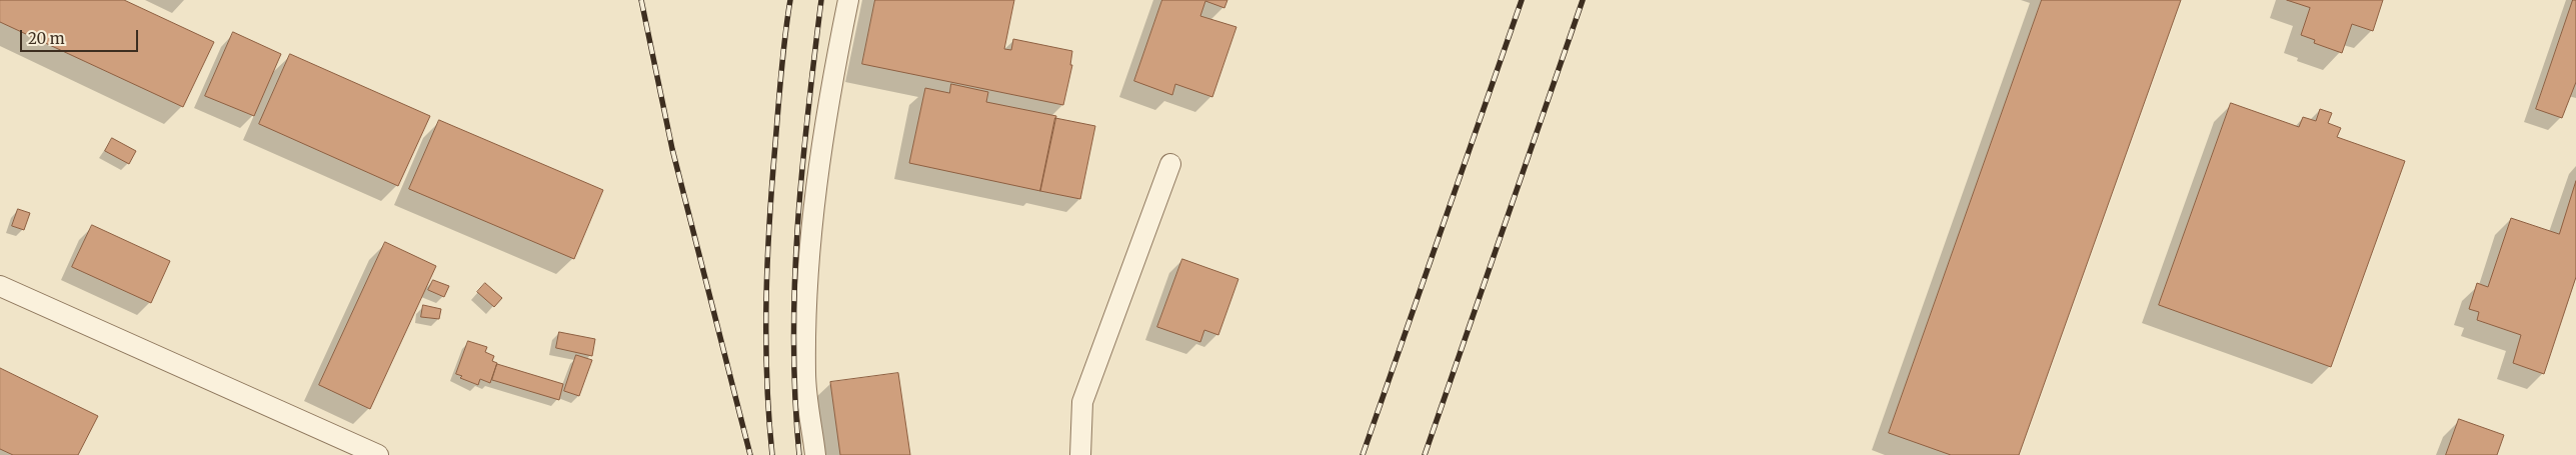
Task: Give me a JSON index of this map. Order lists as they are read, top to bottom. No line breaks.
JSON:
{"scale_bar":"20 m"}
